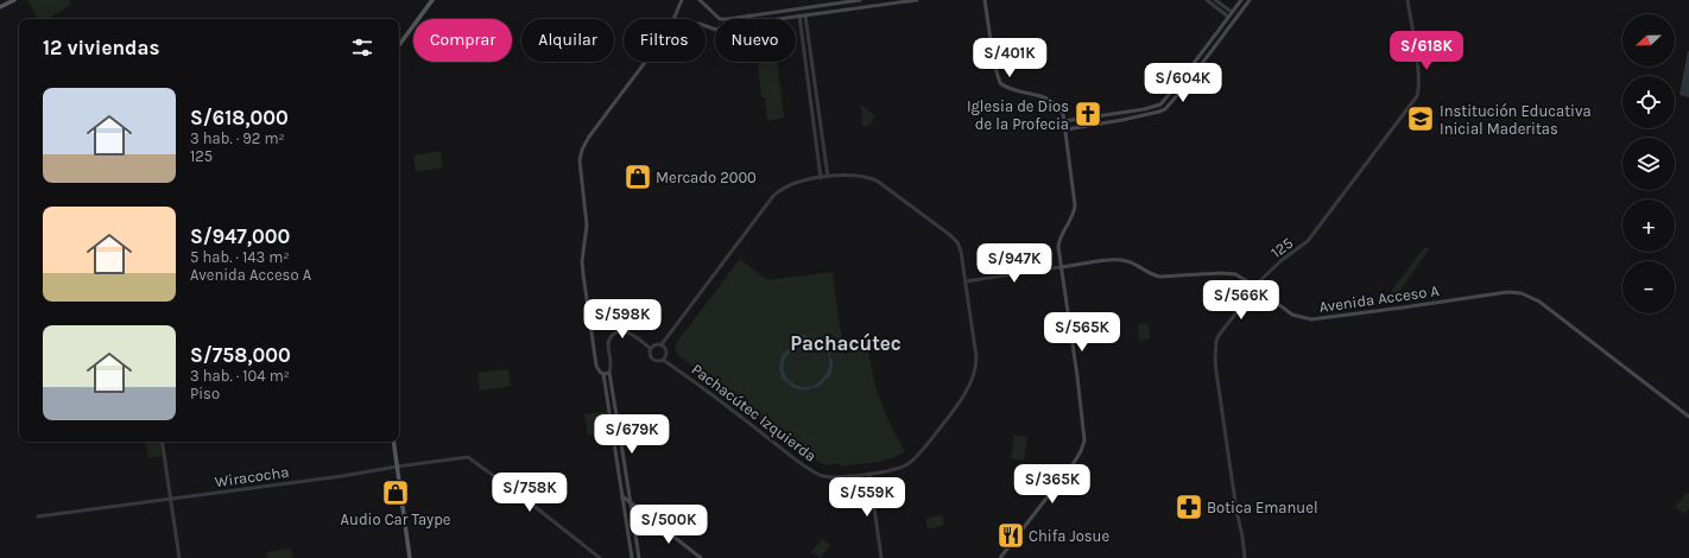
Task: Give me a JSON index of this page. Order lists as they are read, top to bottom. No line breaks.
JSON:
{"streets":{"main road":["Avenida Acceso A"],"street":["125","Pachacútec Izquierda","Wiracocha"]},"crossings":[["125","Avenida Acceso A"],["Avenida Acceso A","Pachacútec Izquierda"]],"districts":["Pachacútec"],"places":{"church":["Iglesia de Dios de la Profecia"],"school or university":["Institución Educativa Inicial Maderitas"],"shop":["Mercado 2000","Audio Car Taype"],"pharmacy":["Botica Emanuel"],"restaurant":["Chifa Josue"]},"north":"left","page":{"map_buttons":["+","−"],"chip":["Comprar","Alquilar","Filtros","Nuevo"],"heading":"12 viviendas","price":["S/618K","S/401K","S/604K","S/947K","S/566K","S/598K","S/565K","S/679K","S/365K","S/758K","S/559K","S/500K"],"list":[{"name":"S/618,000","note":"3 hab. · 92 m² · 125"},{"name":"S/947,000","note":"5 hab. · 143 m² · Avenida Acceso A"},{"name":"S/758,000","note":"3 hab. · 104 m² · Piso"}]}}
